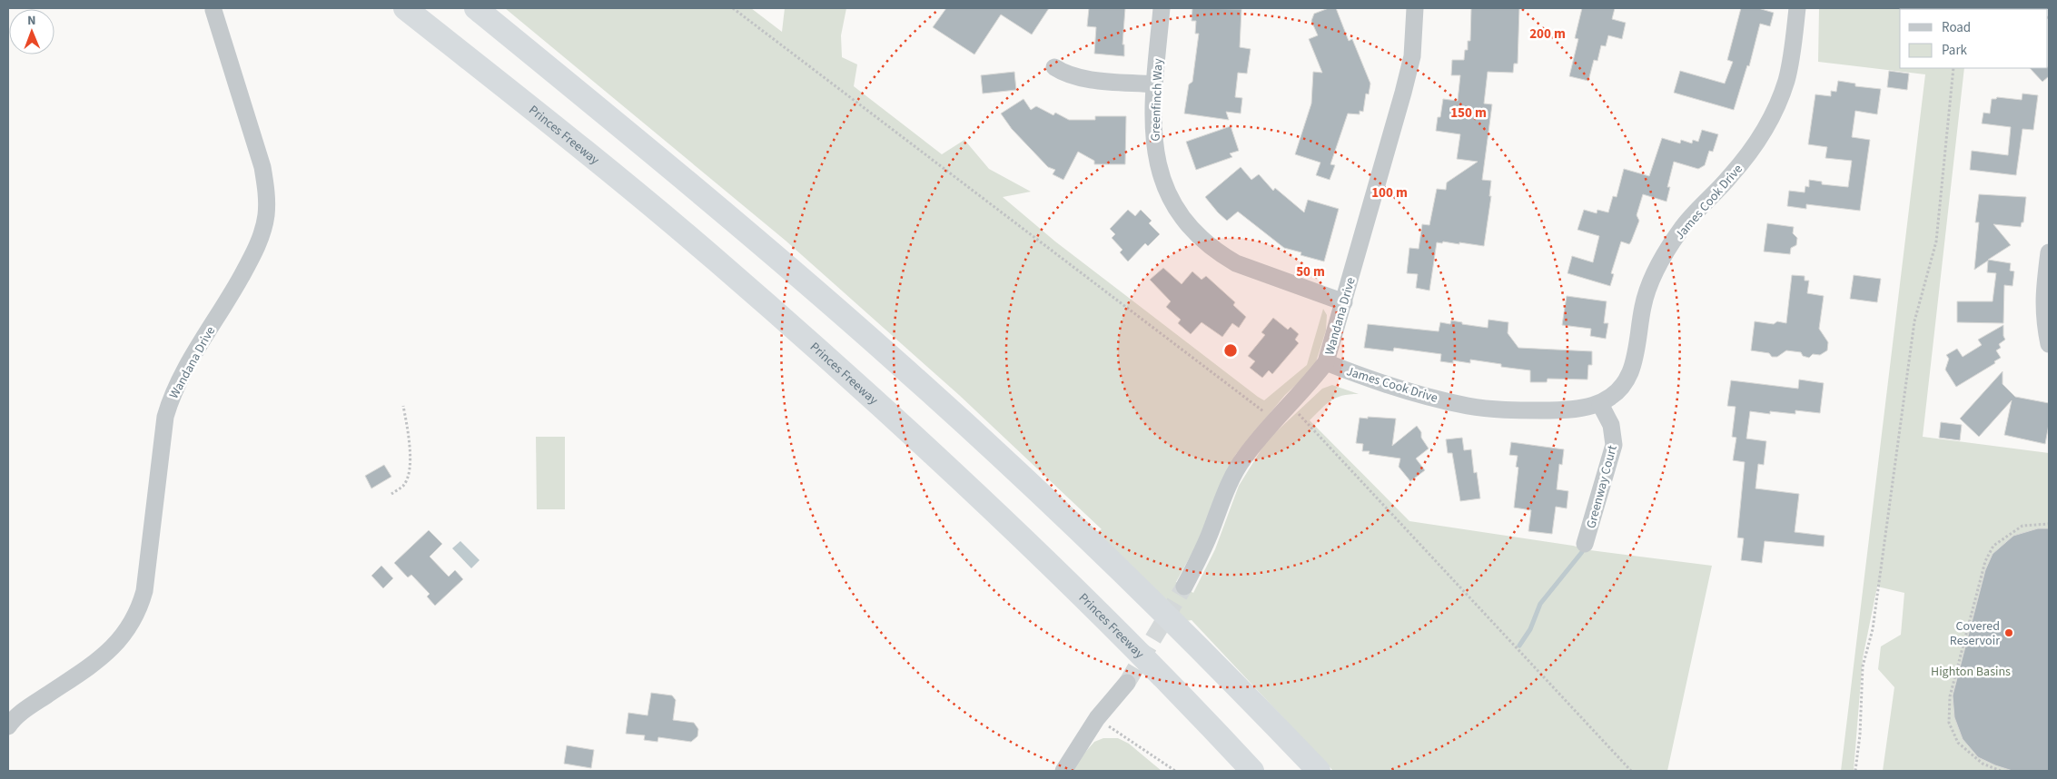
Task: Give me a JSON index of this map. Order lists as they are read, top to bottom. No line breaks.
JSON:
{"streets":{"highway":["Princes Freeway"],"street":["Greenfinch Way","James Cook Drive","Wandana Drive","Greenway Court"]},"crossings":[["Greenfinch Way","Wandana Drive"],["James Cook Drive","Wandana Drive"],["James Cook Drive","Greenway Court"]],"parks":["Highton Basins"],"places":["Covered Reservoir"],"legend":["Road","Park"],"north":"top","rings":["200 m","150 m","100 m","50 m"]}
